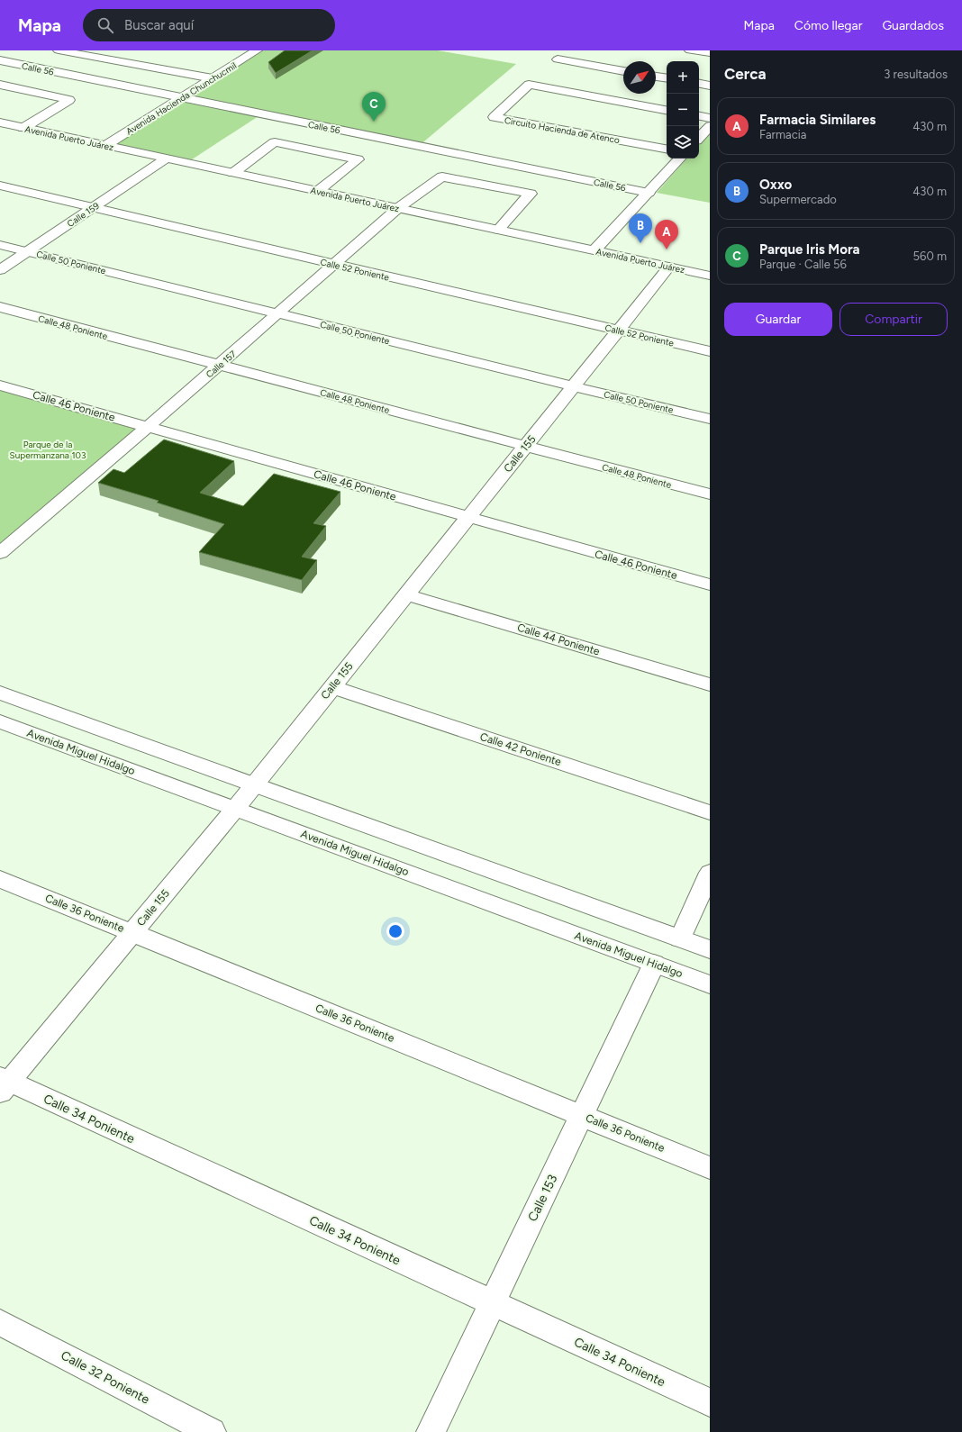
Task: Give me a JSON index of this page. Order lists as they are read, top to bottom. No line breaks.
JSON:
{"streets":{"street":["Calle 56","Avenida Hacienda Chunchucmil","Circuito Hacienda de Atenco","Avenida Puerto Juárez","Calle 159","Calle 50 Poniente","Calle 52 Poniente","Calle 48 Poniente","Calle 157","Calle 46 Poniente","Calle 155","Calle 44 Poniente","Calle 42 Poniente","Avenida Miguel Hidalgo","Calle 36 Poniente","Calle 34 Poniente","Calle 153","Calle 32 Poniente"]},"crossings":[["Calle 56","Avenida Hacienda Chunchucmil"],["Avenida Hacienda Chunchucmil","Avenida Puerto Juárez"],["Avenida Puerto Juárez","Calle 159"],["Avenida Puerto Juárez","Calle 157"],["Avenida Puerto Juárez","Calle 155"],["Calle 159","Calle 50 Poniente"],["Calle 159","Calle 52 Poniente"],["Calle 50 Poniente","Calle 157"],["Calle 50 Poniente","Calle 155"],["Calle 52 Poniente","Calle 157"],["Calle 52 Poniente","Calle 155"],["Calle 48 Poniente","Calle 157"],["Calle 48 Poniente","Calle 155"],["Calle 157","Calle 46 Poniente"],["Calle 46 Poniente","Calle 155"],["Calle 155","Calle 44 Poniente"],["Calle 155","Calle 42 Poniente"],["Calle 155","Avenida Miguel Hidalgo"],["Calle 155","Calle 36 Poniente"],["Calle 155","Calle 34 Poniente"],["Avenida Miguel Hidalgo","Calle 153"],["Calle 36 Poniente","Calle 153"],["Calle 34 Poniente","Calle 153"]],"parks":["Parque de la Supermanzana 103"],"north":"top right","page":{"header":"Mapa","search":"Buscar aquí","nav":["Mapa","Cómo llegar","Guardados"],"heading":["Cerca","3 resultados"],"map_buttons":["+","−"],"pins":["C","B","A"],"list":[{"mark":"A","name":"Farmacia Similares","note":"Farmacia","value":"430 m"},{"mark":"B","name":"Oxxo","note":"Supermercado","value":"430 m"},{"mark":"C","name":"Parque Iris Mora","note":"Parque · Calle 56","value":"560 m"}],"buttons":["Guardar","Compartir"]}}
